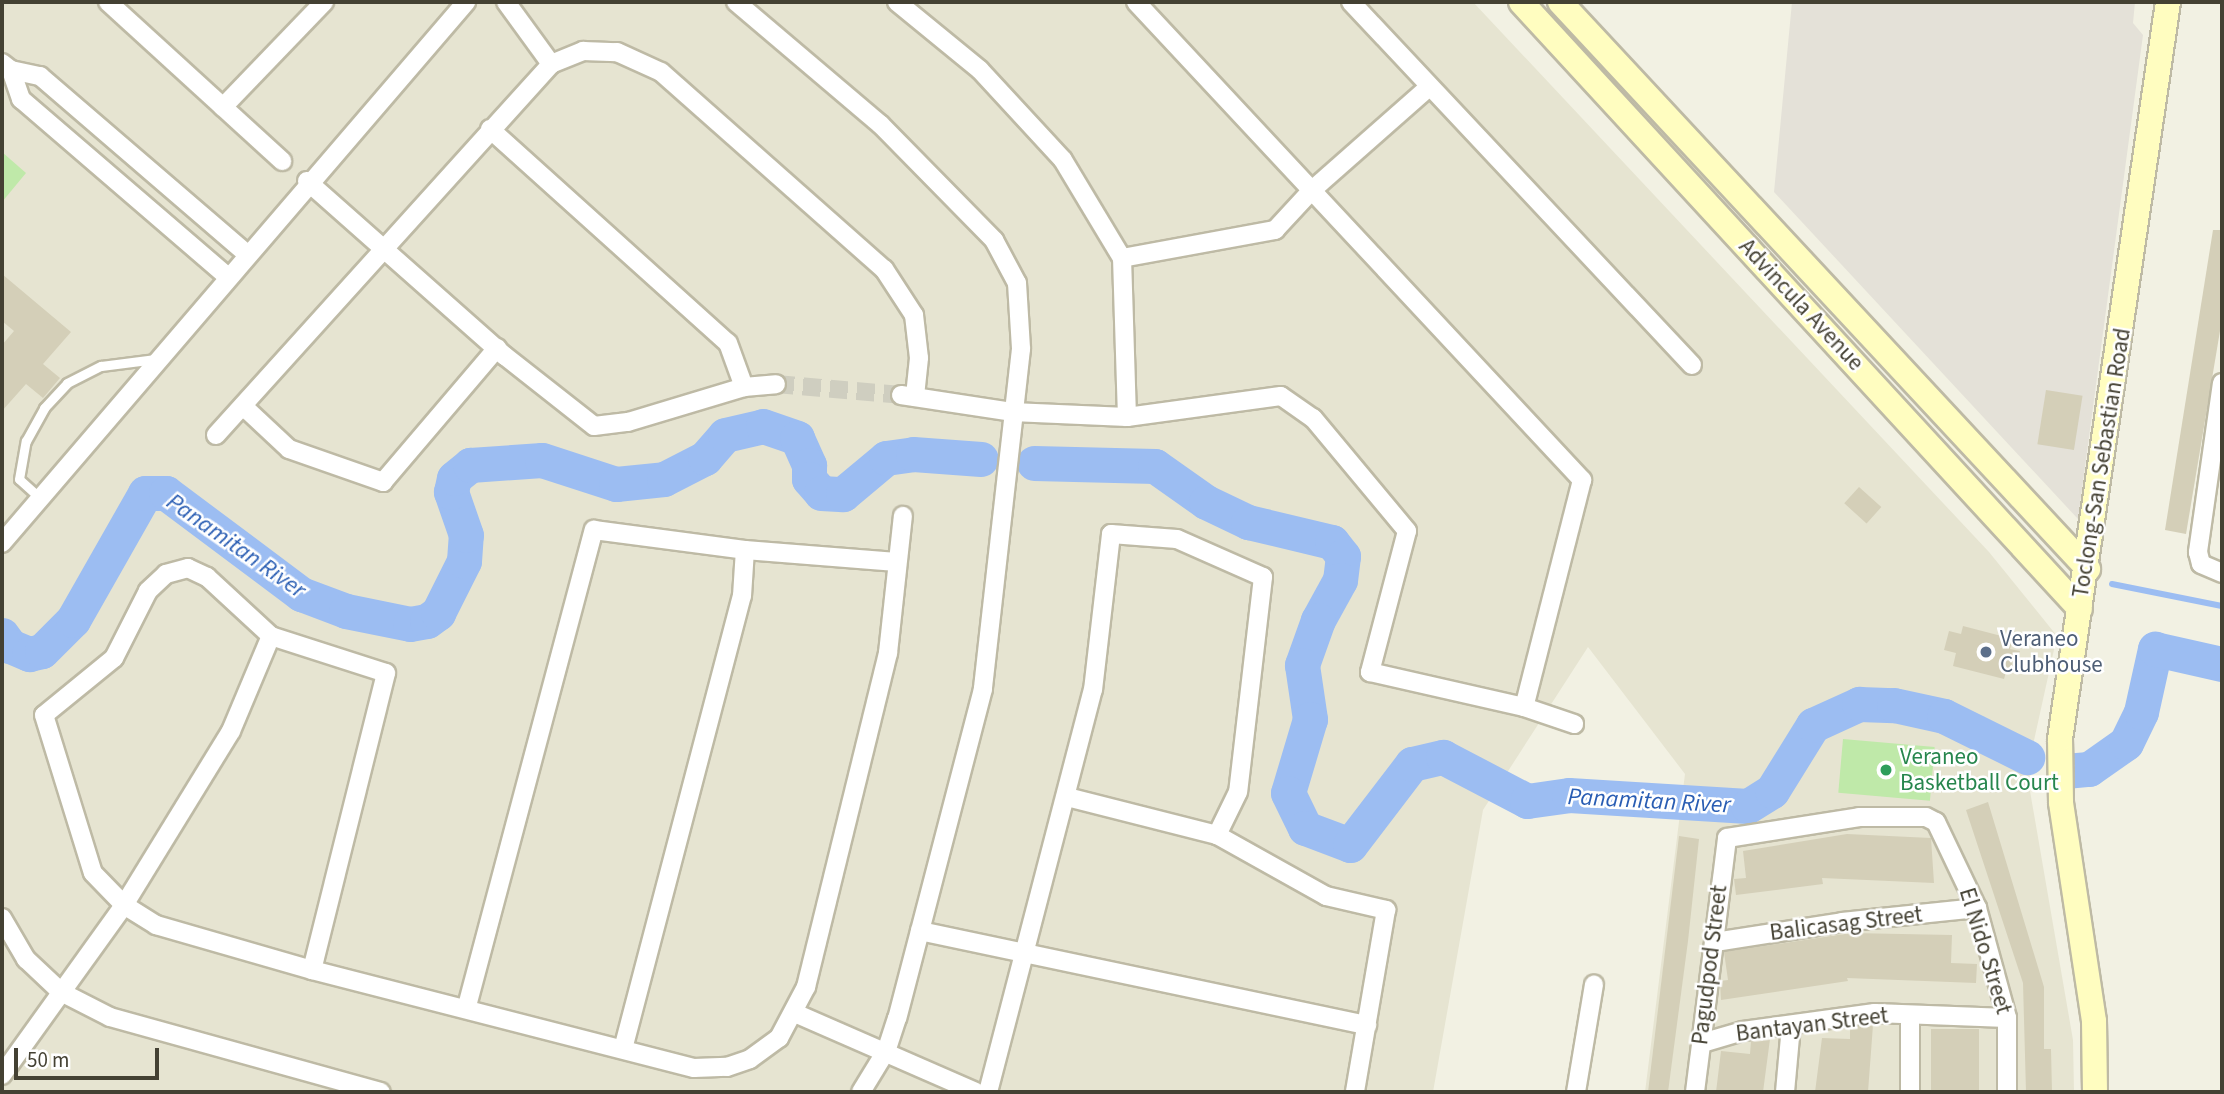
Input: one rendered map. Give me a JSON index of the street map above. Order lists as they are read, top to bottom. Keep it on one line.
{"streets":{"main road":["Advincula Avenue","Toclong-San Sebastian Road"],"street":["Balicasag Street","El Nido Street","Pagudpod Street","Bantayan Street"]},"crossings":[["Advincula Avenue","Toclong-San Sebastian Road"],["Balicasag Street","El Nido Street"],["Balicasag Street","Pagudpod Street"],["El Nido Street","Pagudpod Street"],["El Nido Street","Bantayan Street"],["Pagudpod Street","Bantayan Street"]],"water":["Panamitan River"],"places":["Veraneo Clubhouse","Veraneo Basketball Court"],"scale_bar":"50 m"}
